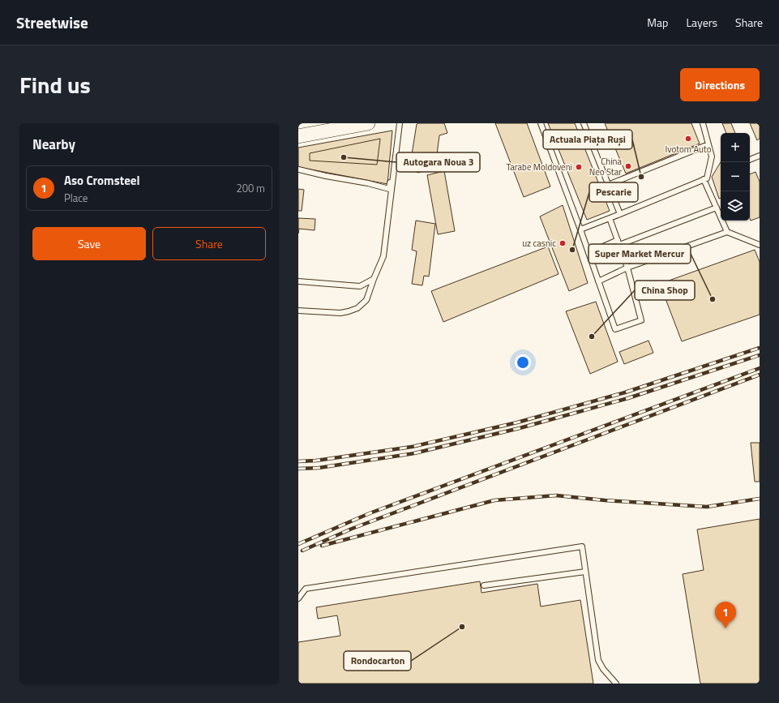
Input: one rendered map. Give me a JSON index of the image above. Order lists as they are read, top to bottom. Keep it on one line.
{"places":["Ivotom Auto","Autogara Noua 3","China Neo Star","Tarabe Moldoveni","Actuala Piața Ruși","uz casnic","Pescarie","Super Market Mercur","China Shop","Rondocarton"],"page":{"header":"Streetwise","nav":["Map","Layers","Share"],"title":"Find us","buttons":["Directions",["Save","Share"]],"heading":"Nearby","map_buttons":["+","−"],"list":[{"mark":"1","name":"Aso Cromsteel","note":"Place","value":"200 m"}],"pins":"1"}}
